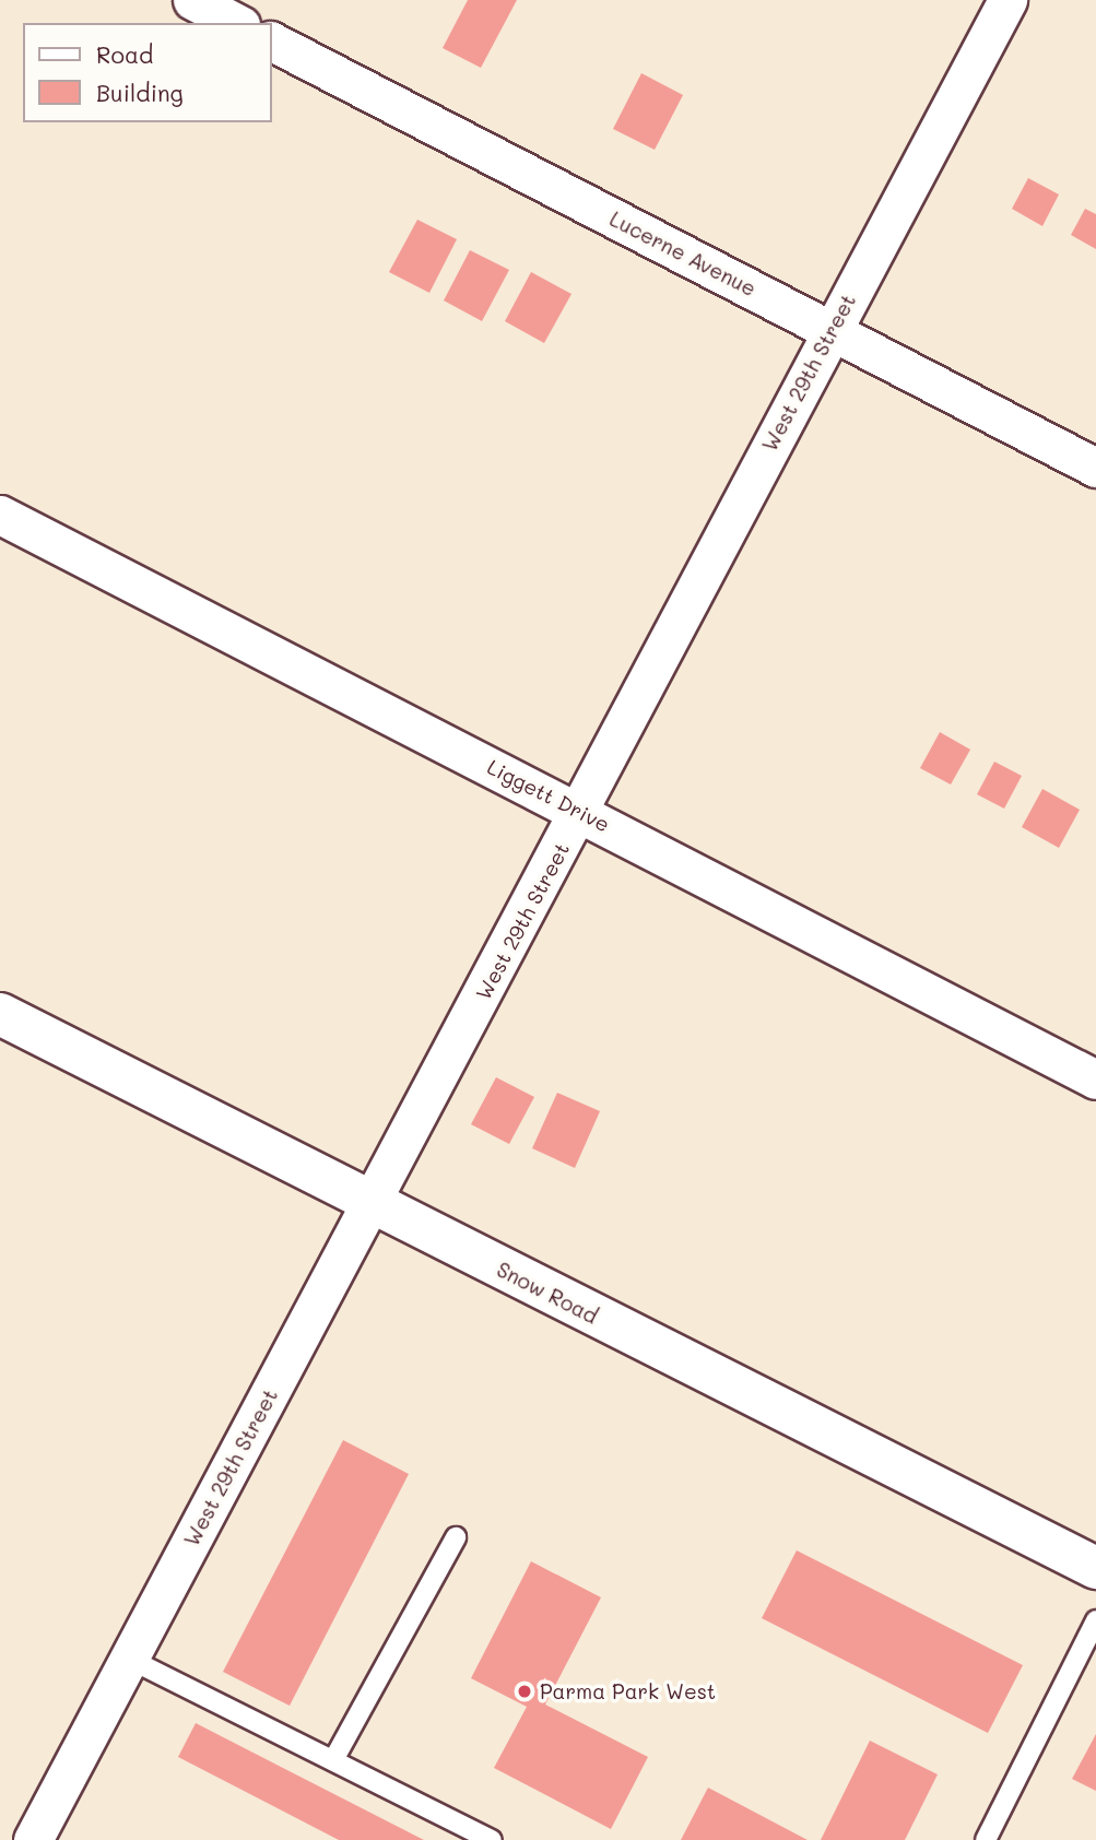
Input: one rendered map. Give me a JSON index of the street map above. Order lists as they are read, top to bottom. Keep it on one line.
{"streets":{"main road":["Snow Road"],"street":["Lucerne Avenue","West 29th Street","Liggett Drive"]},"crossings":[["Lucerne Avenue","West 29th Street"],["West 29th Street","Liggett Drive"],["West 29th Street","Snow Road"]],"places":["Parma Park West"],"legend":["Road","Building"]}
